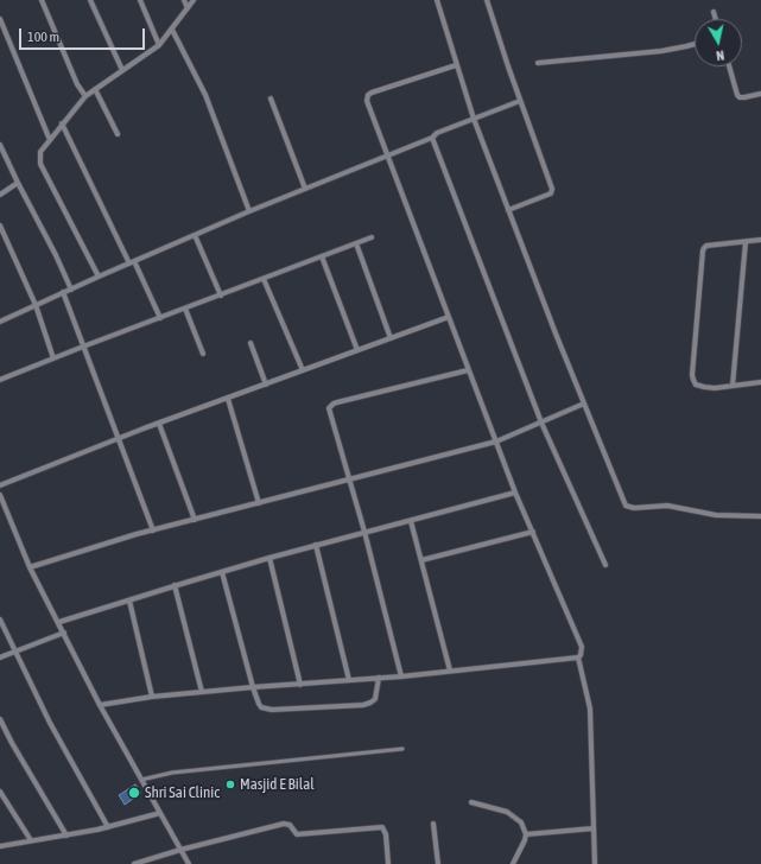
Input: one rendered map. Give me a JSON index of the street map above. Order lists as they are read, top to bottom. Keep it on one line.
{"places":["Masjid E Bilal","Shri Sai Clinic"],"scale_bar":"100 m","north":"bottom"}
